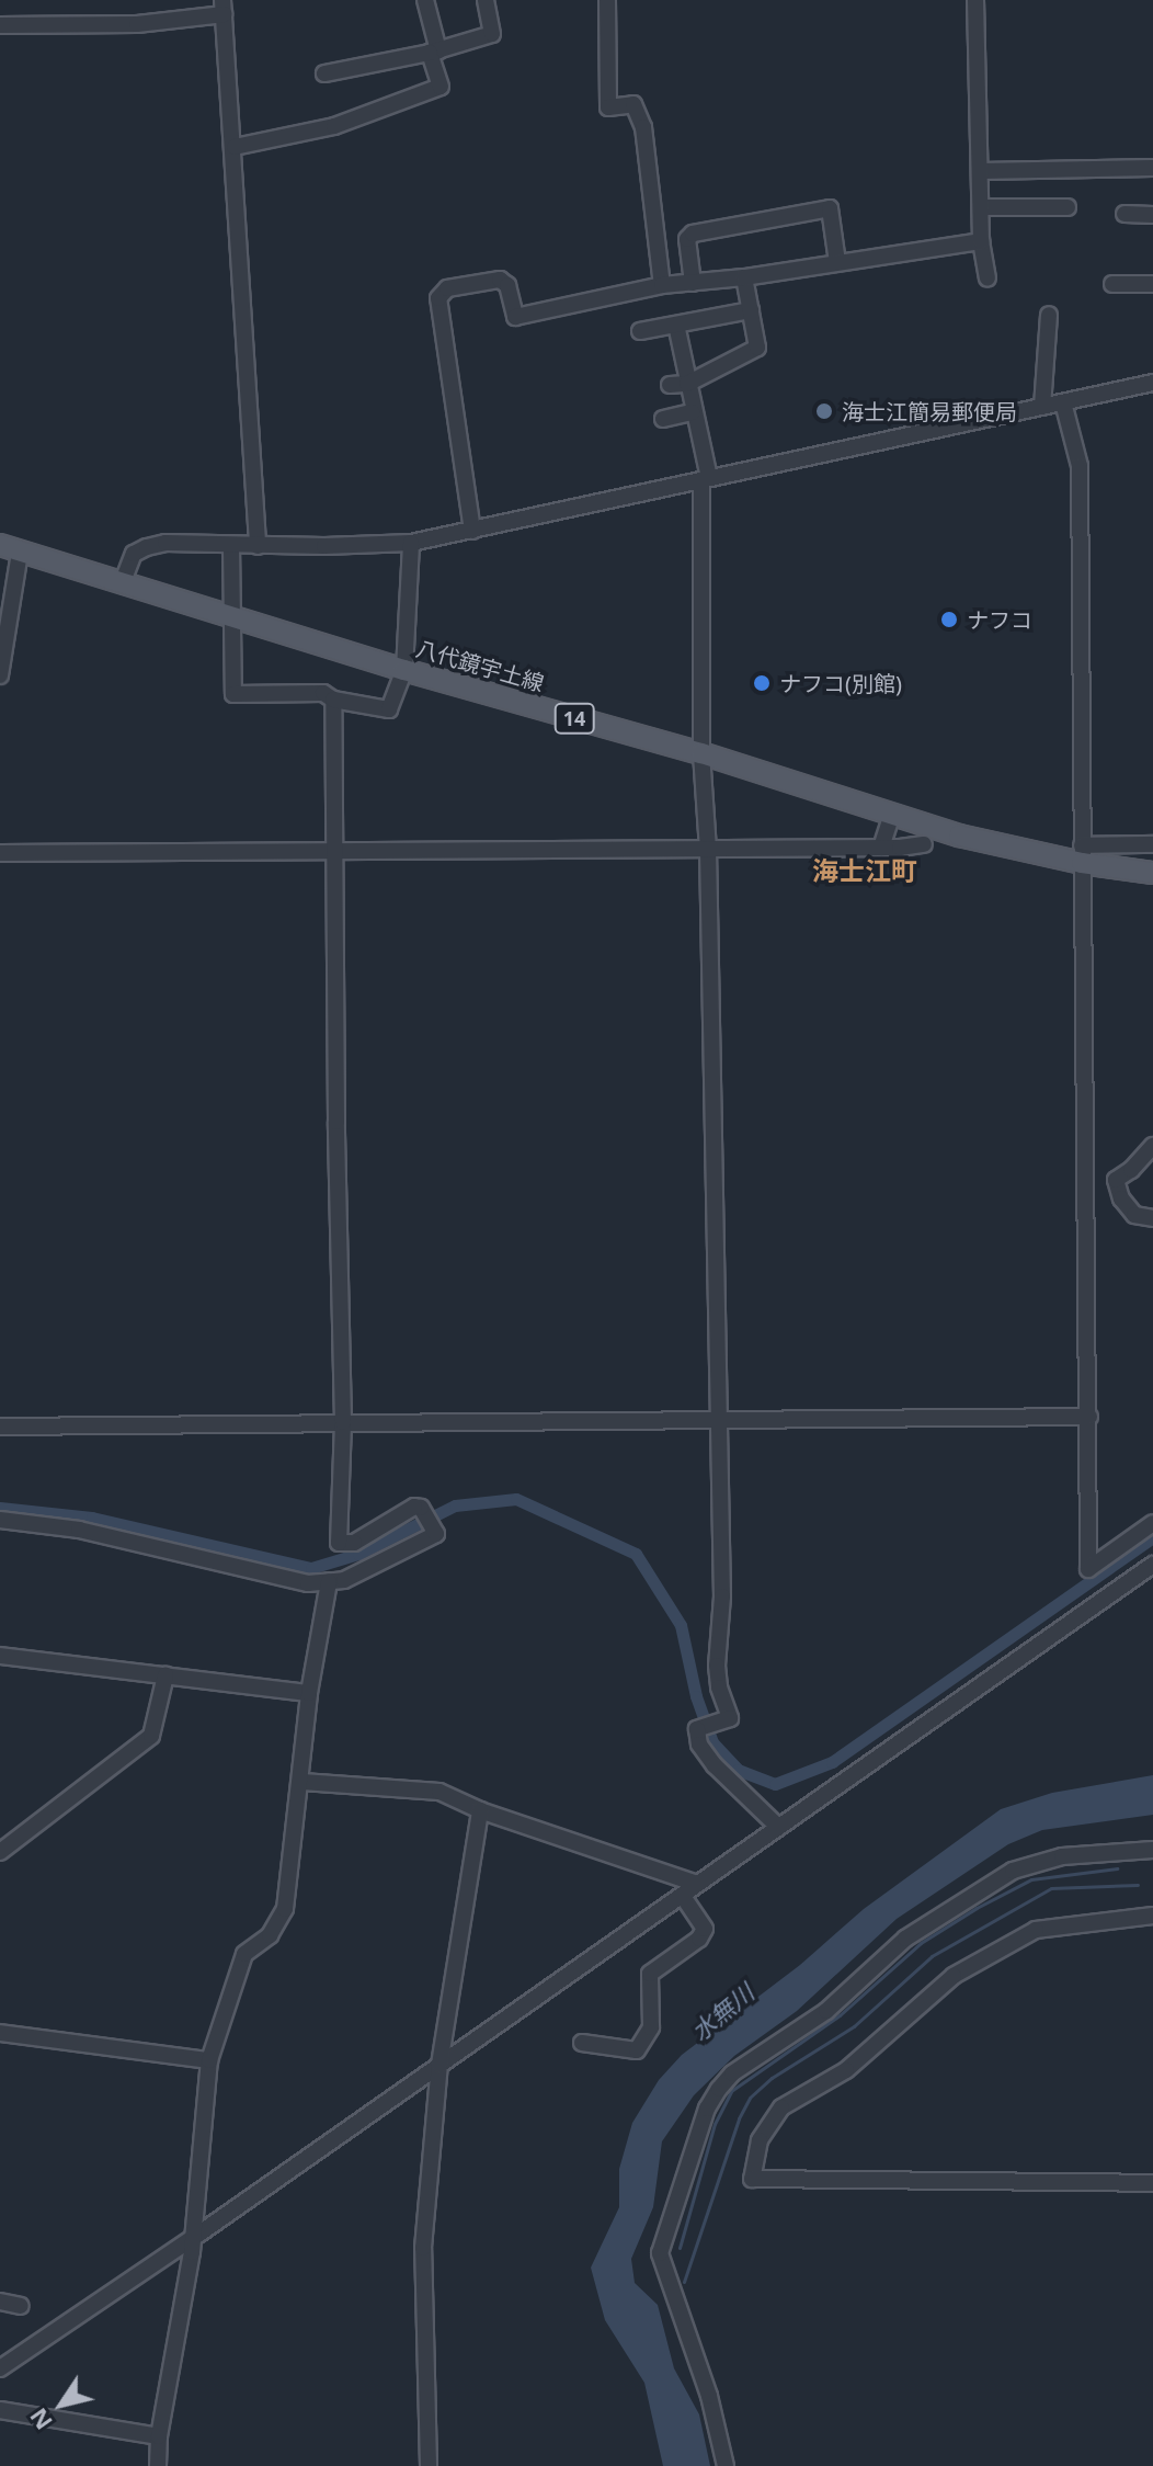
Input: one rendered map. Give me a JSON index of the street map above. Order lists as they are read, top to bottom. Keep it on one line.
{"streets":{"main road":["八代鏡宇土線","14"]},"districts":["海士江町"],"water":["水無川"],"places":["海士江簡易郵便局","ナフコ","ナフコ(別館)"],"north":"bottom left"}
